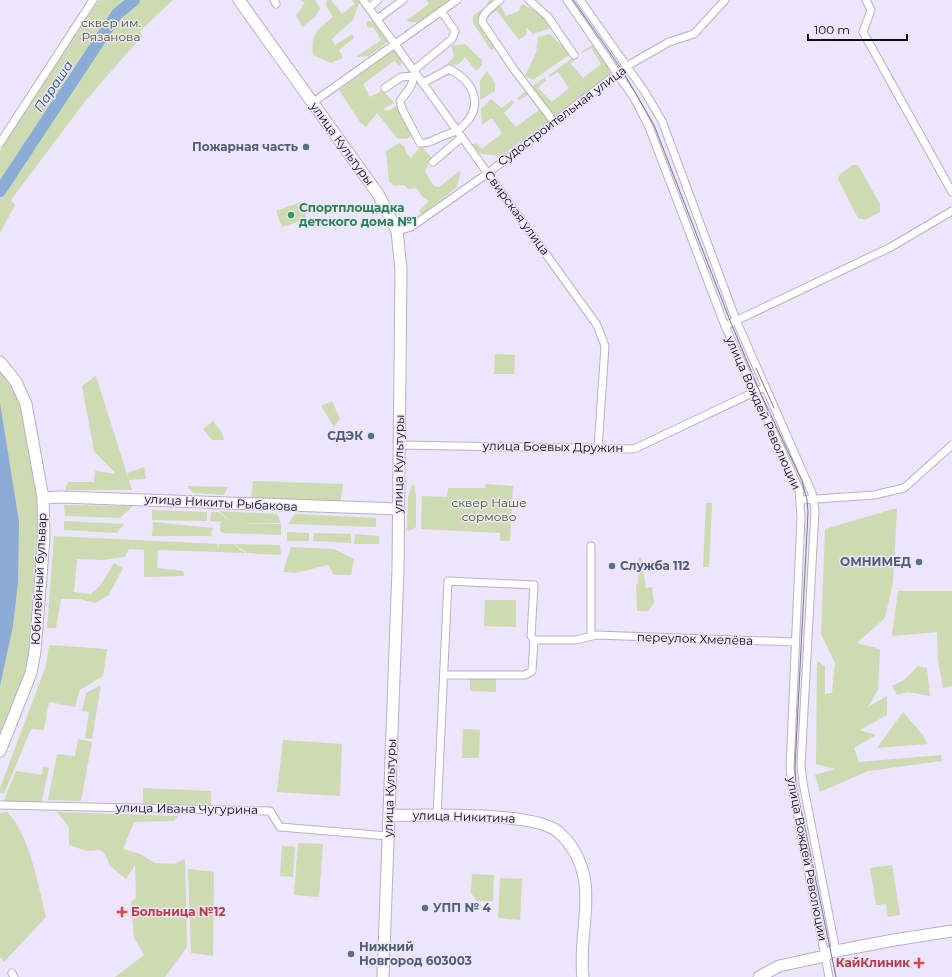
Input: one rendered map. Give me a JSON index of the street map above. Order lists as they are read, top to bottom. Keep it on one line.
{"streets":{"street":["Судостроительная улица","улица Культуры","Свирская улица","улица Вождей Революции","улица Боевых Дружин","улица Никиты Рыбакова","Юбилейный бульвар","переулок Хмелёва","улица Ивана Чугурина","улица Никитина"]},"crossings":[["Судостроительная улица","улица Культуры"],["Судостроительная улица","Свирская улица"],["Судостроительная улица","улица Вождей Революции"],["улица Культуры","улица Боевых Дружин"],["улица Культуры","улица Никиты Рыбакова"],["улица Культуры","улица Ивана Чугурина"],["улица Культуры","улица Никитина"],["Свирская улица","улица Боевых Дружин"],["улица Вождей Революции","улица Боевых Дружин"],["улица Вождей Революции","переулок Хмелёва"],["улица Никиты Рыбакова","Юбилейный бульвар"]],"water":["Параша"],"parks":["сквер им. Рязанова","сквер Наше сормово"],"places":{"other":["Пожарная часть","Спортплощадка детского дома №1","СДЭК","ОМНИМЕД","Служба 112","УПП № 4","Нижний Новгород 603003"],"health":["Больница №12","КайКлиник"]},"scale_bar":"100 m"}
